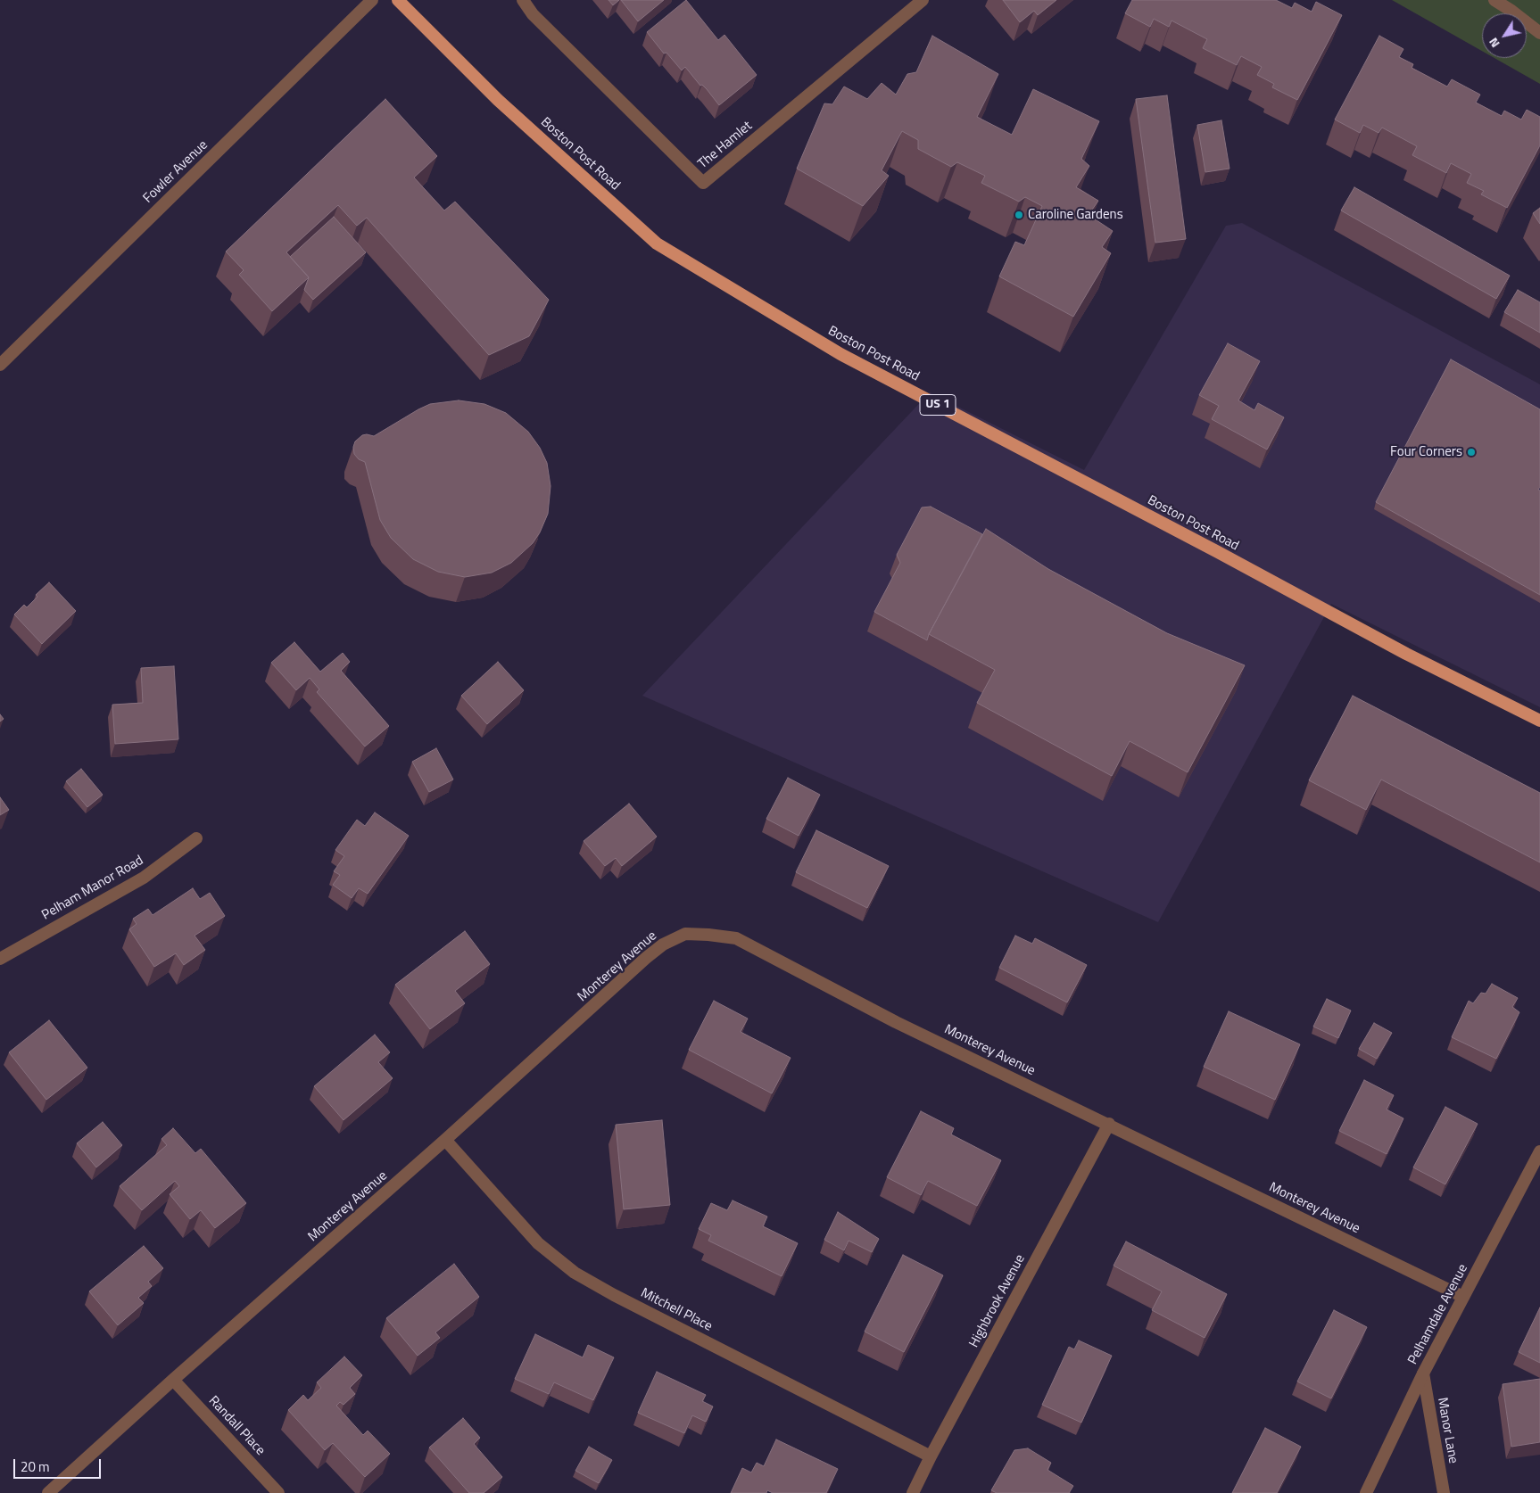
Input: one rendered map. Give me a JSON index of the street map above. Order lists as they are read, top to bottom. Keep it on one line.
{"streets":{"main road":["Boston Post Road","US 1"],"street":["The Hamlet","Fowler Avenue","Pelham Manor Road","Monterey Avenue","Highbrook Avenue","Mitchell Place","Pelhamdale Avenue","Randall Place","Manor Lane"]},"crossings":[["Monterey Avenue","Highbrook Avenue"],["Monterey Avenue","Mitchell Place"],["Monterey Avenue","Pelhamdale Avenue"],["Monterey Avenue","Randall Place"],["Highbrook Avenue","Mitchell Place"],["Pelhamdale Avenue","Manor Lane"]],"places":["Caroline Gardens","Four Corners"],"scale_bar":"20 m","north":"bottom left"}
